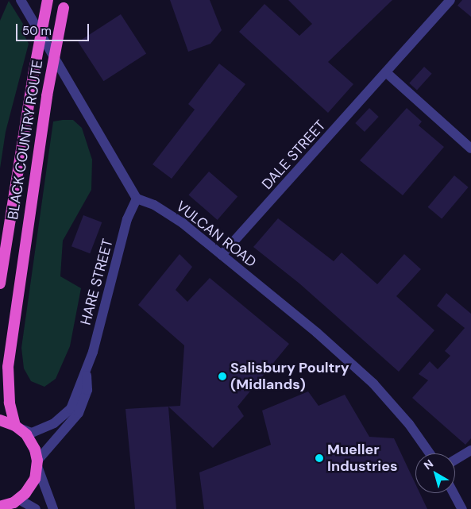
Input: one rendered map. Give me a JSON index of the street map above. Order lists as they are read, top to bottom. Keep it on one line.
{"streets":{"highway":["BLACK COUNTRY ROUTE"],"street":["DALE STREET","VULCAN ROAD","HARE STREET"]},"crossings":[["BLACK COUNTRY ROUTE","HARE STREET"],["DALE STREET","VULCAN ROAD"],["VULCAN ROAD","HARE STREET"]],"places":["Salisbury Poultry (Midlands)","Mueller Industries"],"scale_bar":"50 m","north":"top left"}
